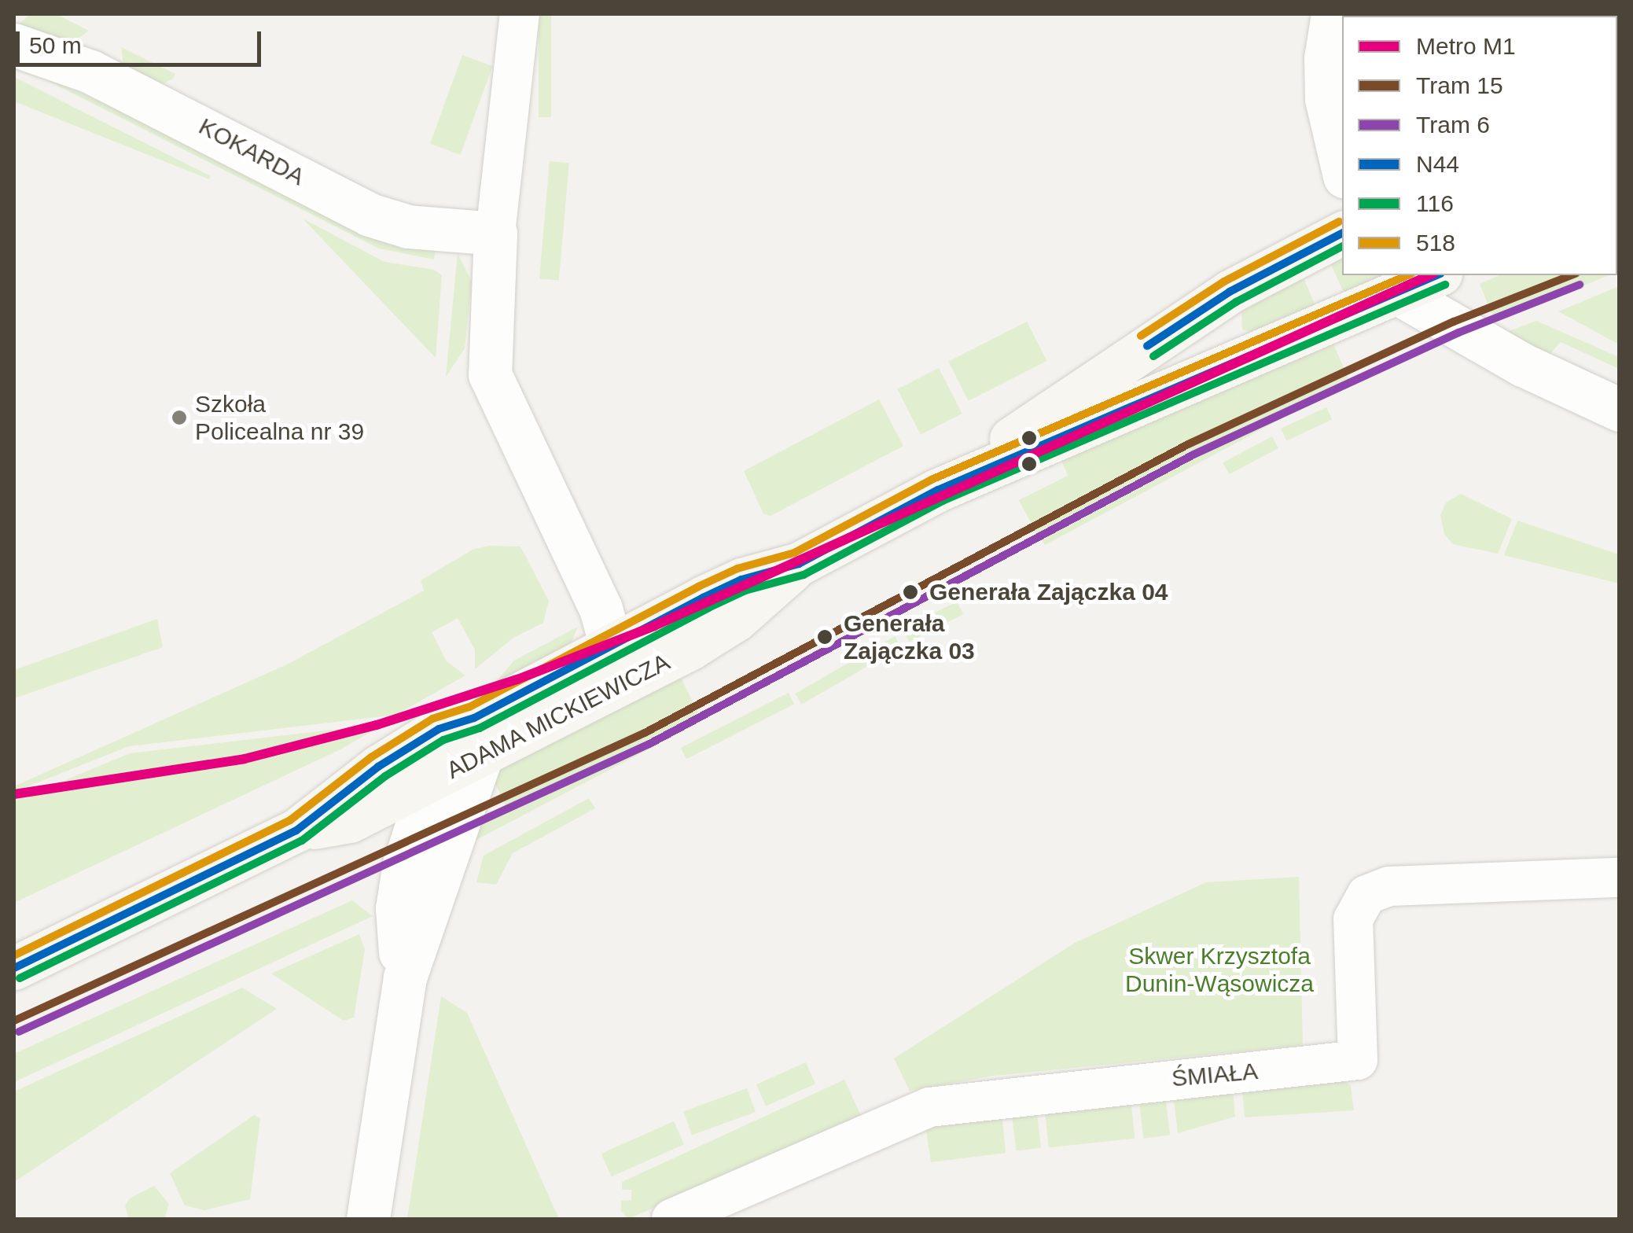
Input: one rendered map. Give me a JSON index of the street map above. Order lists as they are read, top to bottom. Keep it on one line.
{"streets":{"main road":["ADAMA MICKIEWICZA"],"street":["KOKARDA","ŚMIAŁA"]},"parks":["Skwer Krzysztofa Dunin-Wąsowicza"],"places":["Szkoła Policealna nr 39","Generała Zajączka 04","Generała Zajączka 03"],"lines":["transit line 518","transit line N44","transit line 116","metro line M1","tram line 15","tram line 6"],"legend":["Metro M1","Tram 15","Tram 6","N44","116","518"],"scale_bar":"50 m"}
